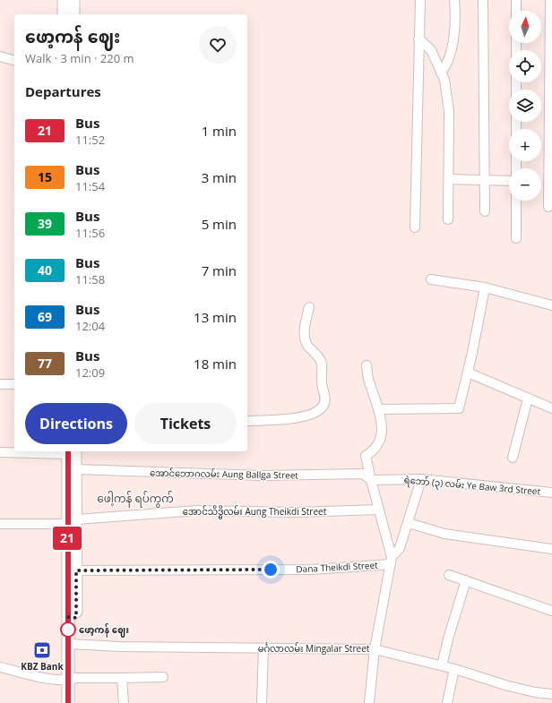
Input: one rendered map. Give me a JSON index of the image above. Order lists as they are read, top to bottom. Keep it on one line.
{"streets":{"street":["အောင်ဘောဂလမ်း Aung Ballga Street","ရဲဘော် (၃) လမ်း Ye Baw 3rd Street","အောင်သိဒ္ဓိလမ်း Aung Theikdi Street","Dana Theikdi Street","မင်္ဂလာလမ်း Mingalar Street"]},"crossings":[["အောင်ဘောဂလမ်း Aung Ballga Street","ရဲဘော် (၃) လမ်း Ye Baw 3rd Street"]],"districts":["ဖေါ့ကန် ရပ်ကွက်"],"places":{"other":["ဖော့ကန် ဈေး"],"bank":["KBZ Bank"]},"lines":["bus line 21"],"north":"top","page":{"on_map":"21","map_buttons":["+","−"],"heading":[["ဖော့ကန် ဈေး","Walk · 3 min · 220 m"],"Departures"],"list":[{"mark":"21","name":"Bus","note":"11:52","value":"1 min"},{"mark":"15","name":"Bus","note":"11:54","value":"3 min"},{"mark":"39","name":"Bus","note":"11:56","value":"5 min"},{"mark":"40","name":"Bus","note":"11:58","value":"7 min"},{"mark":"69","name":"Bus","note":"12:04","value":"13 min"},{"mark":"77","name":"Bus","note":"12:09","value":"18 min"}],"buttons":["Directions","Tickets"]}}
